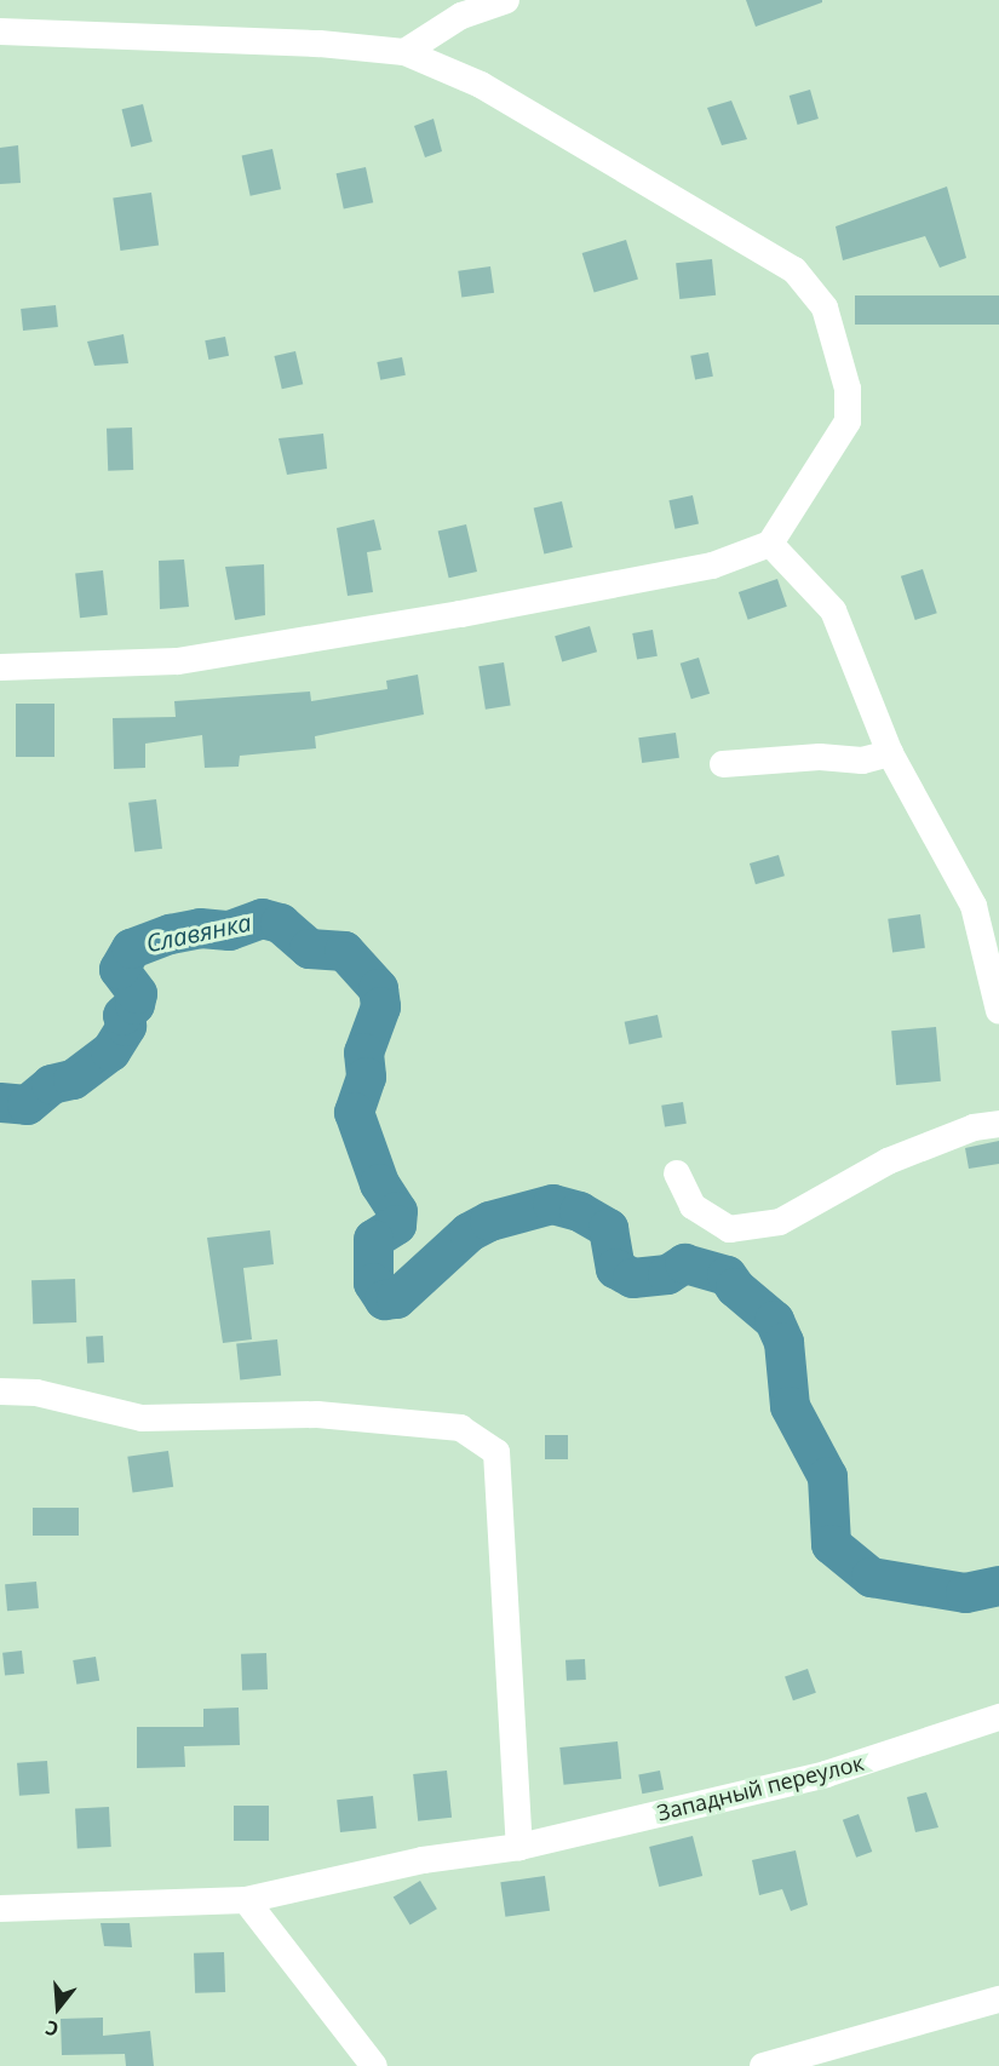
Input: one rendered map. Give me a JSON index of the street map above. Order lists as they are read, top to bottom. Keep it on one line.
{"streets":{"street":["Западный переулок"]},"water":["Славянка"],"north":"bottom"}
